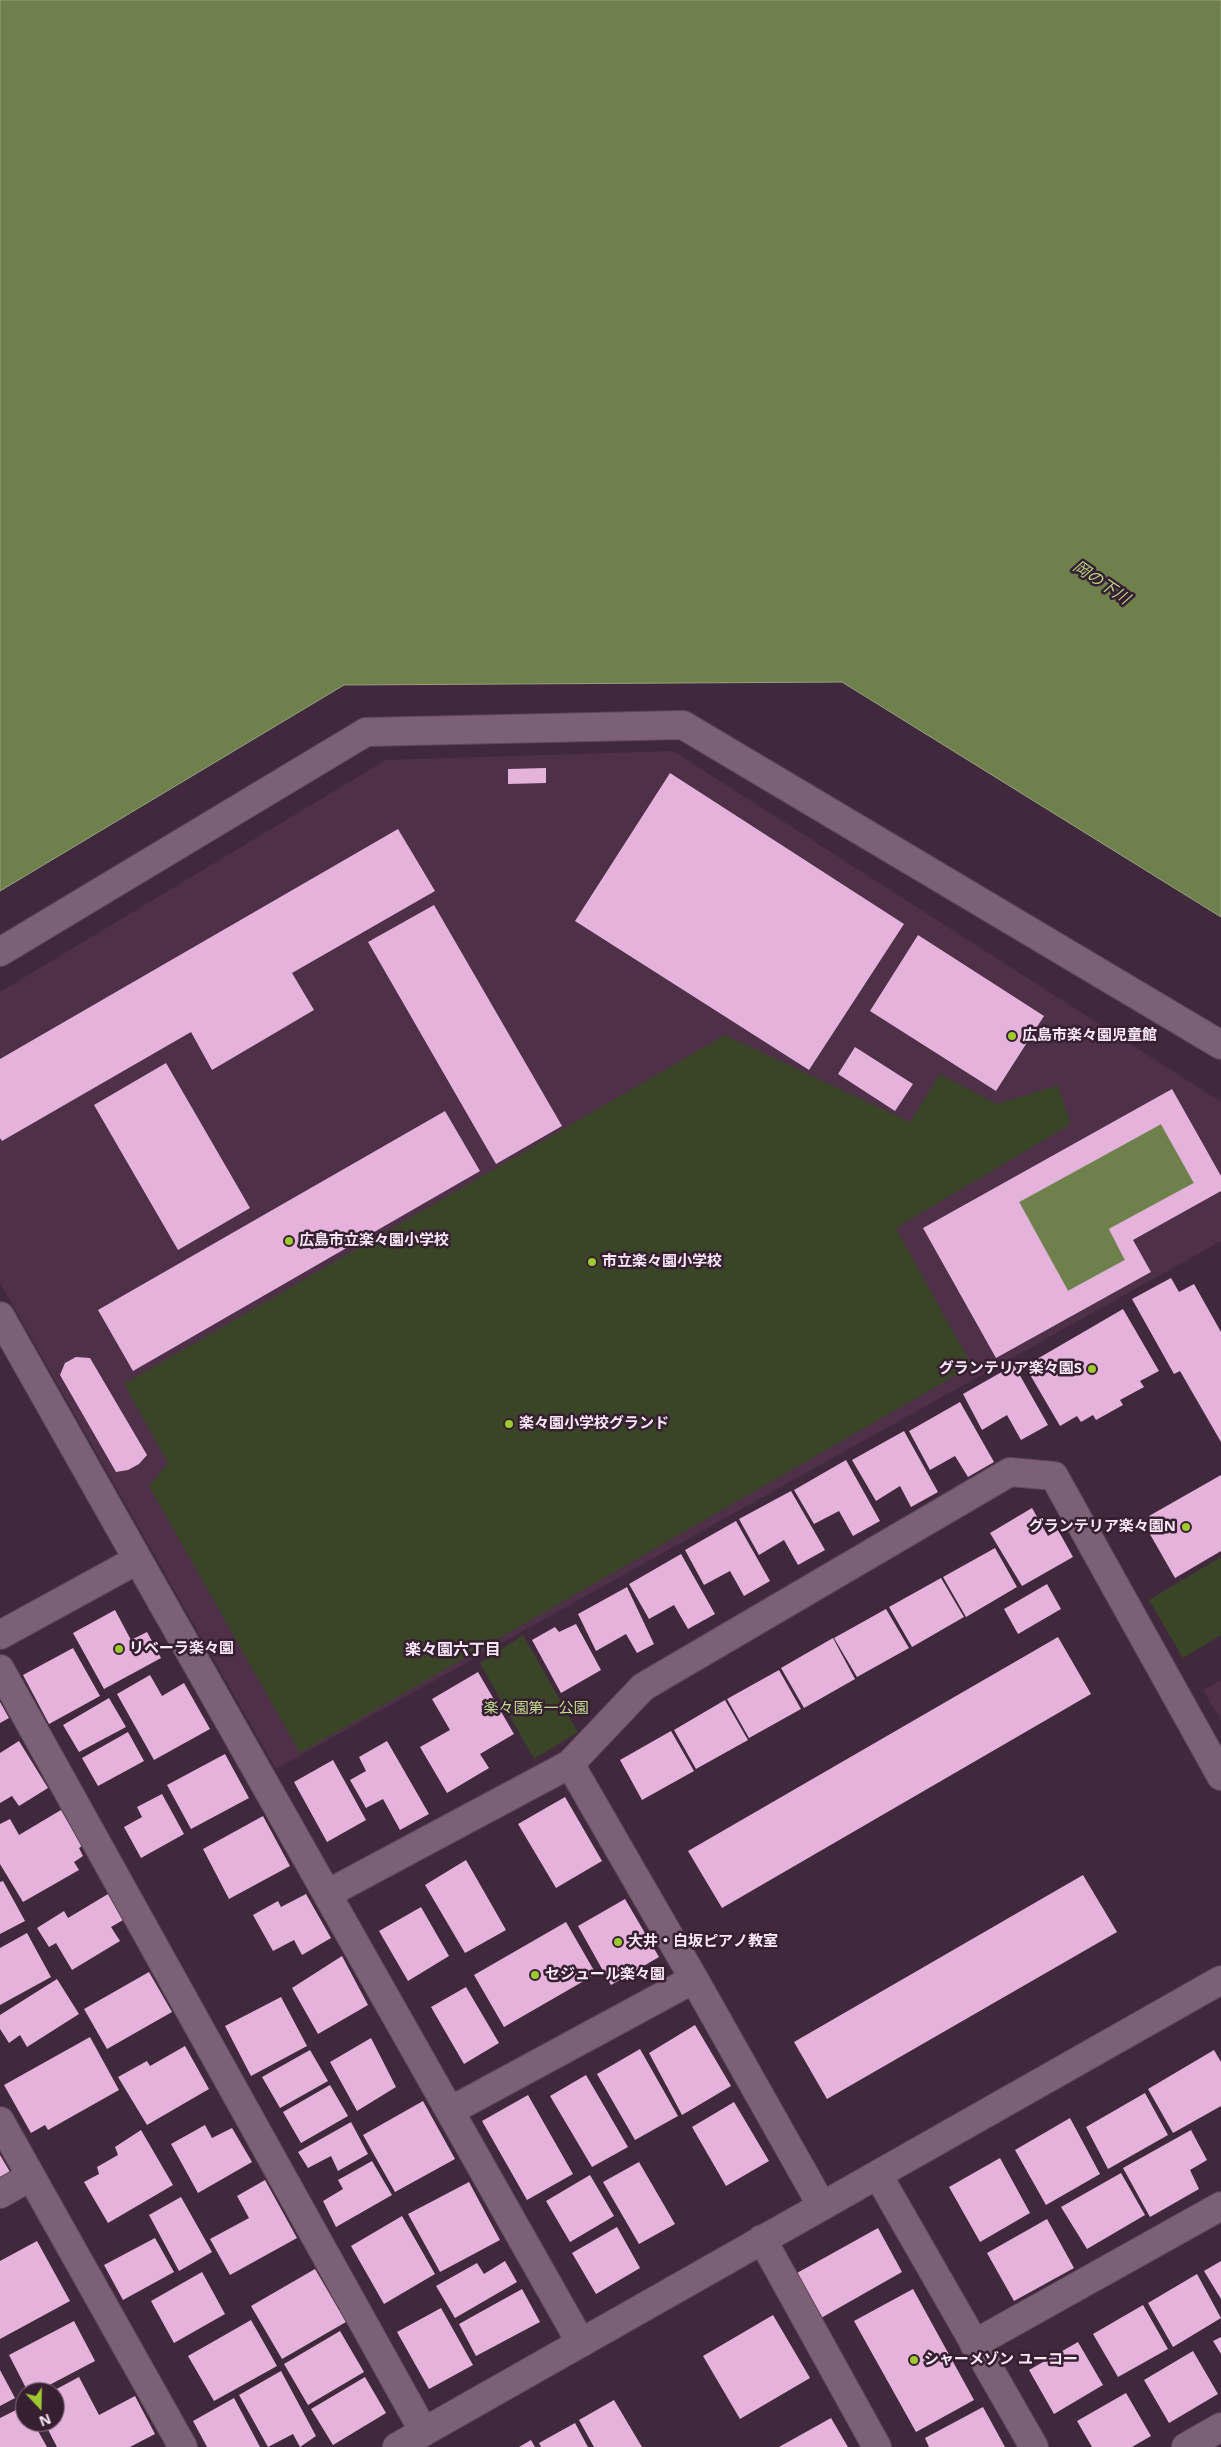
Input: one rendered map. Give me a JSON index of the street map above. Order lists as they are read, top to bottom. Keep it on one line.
{"districts":["楽々園六丁目"],"water":["岡の下川"],"parks":["楽々園第一公園"],"places":["広島市楽々園児童館","広島市立楽々園小学校","市立楽々園小学校","グランテリア楽々園S","楽々園小学校グランド","グランテリア楽々園N","リベーラ楽々園","大井・白坂ピアノ教室","セジュール楽々園","シャーメゾン ユーコー"],"north":"bottom"}
